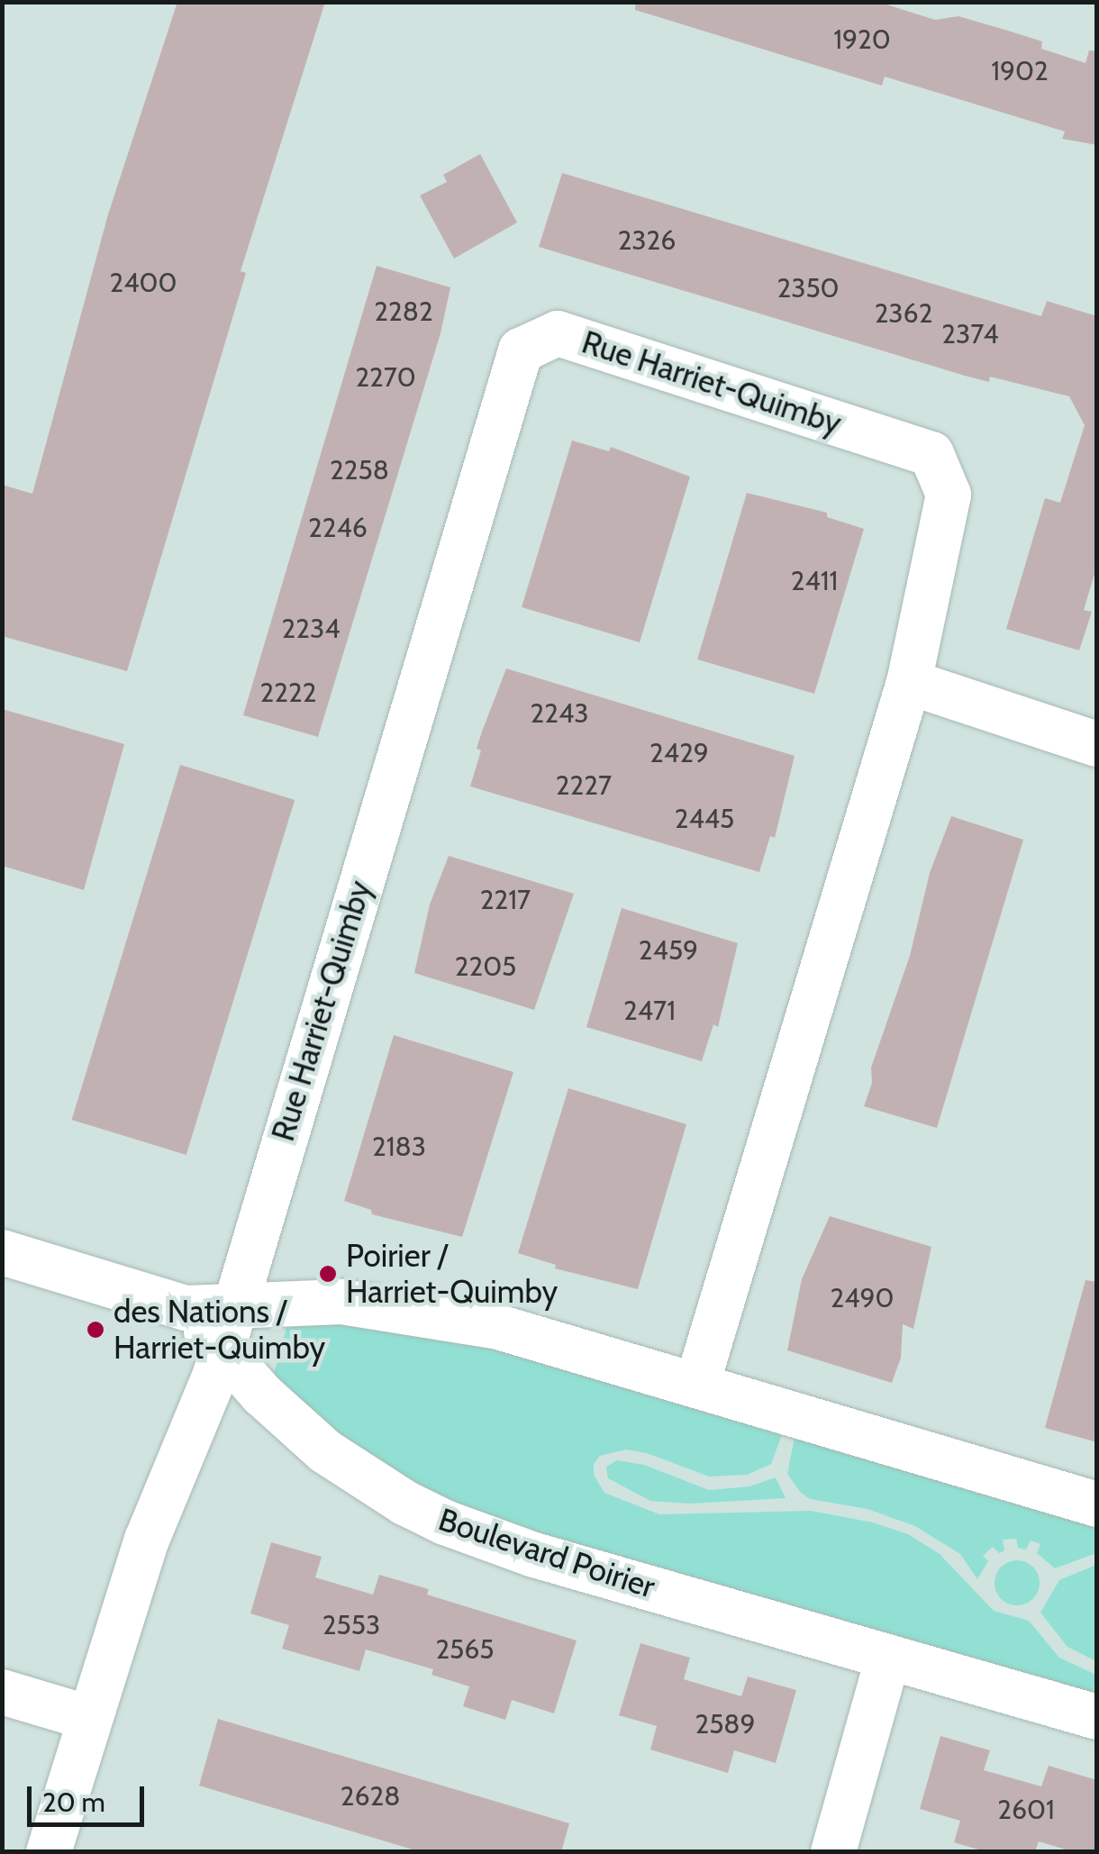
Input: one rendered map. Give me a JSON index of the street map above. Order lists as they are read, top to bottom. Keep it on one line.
{"streets":{"street":["Rue Harriet-Quimby","Boulevard Poirier"]},"crossings":[["Rue Harriet-Quimby","Boulevard Poirier"]],"places":["Poirier / Harriet-Quimby","des Nations / Harriet-Quimby"],"house_numbers":["1920","1902","2326","2400","2350","2282","2362","2374","2270","2258","2246","2411","2234","2222","2243","2429","2227","2445","2217","2459","2205","2471","2183","2490","2553","2565","2589","2628","2601"],"scale_bar":"20 m"}
